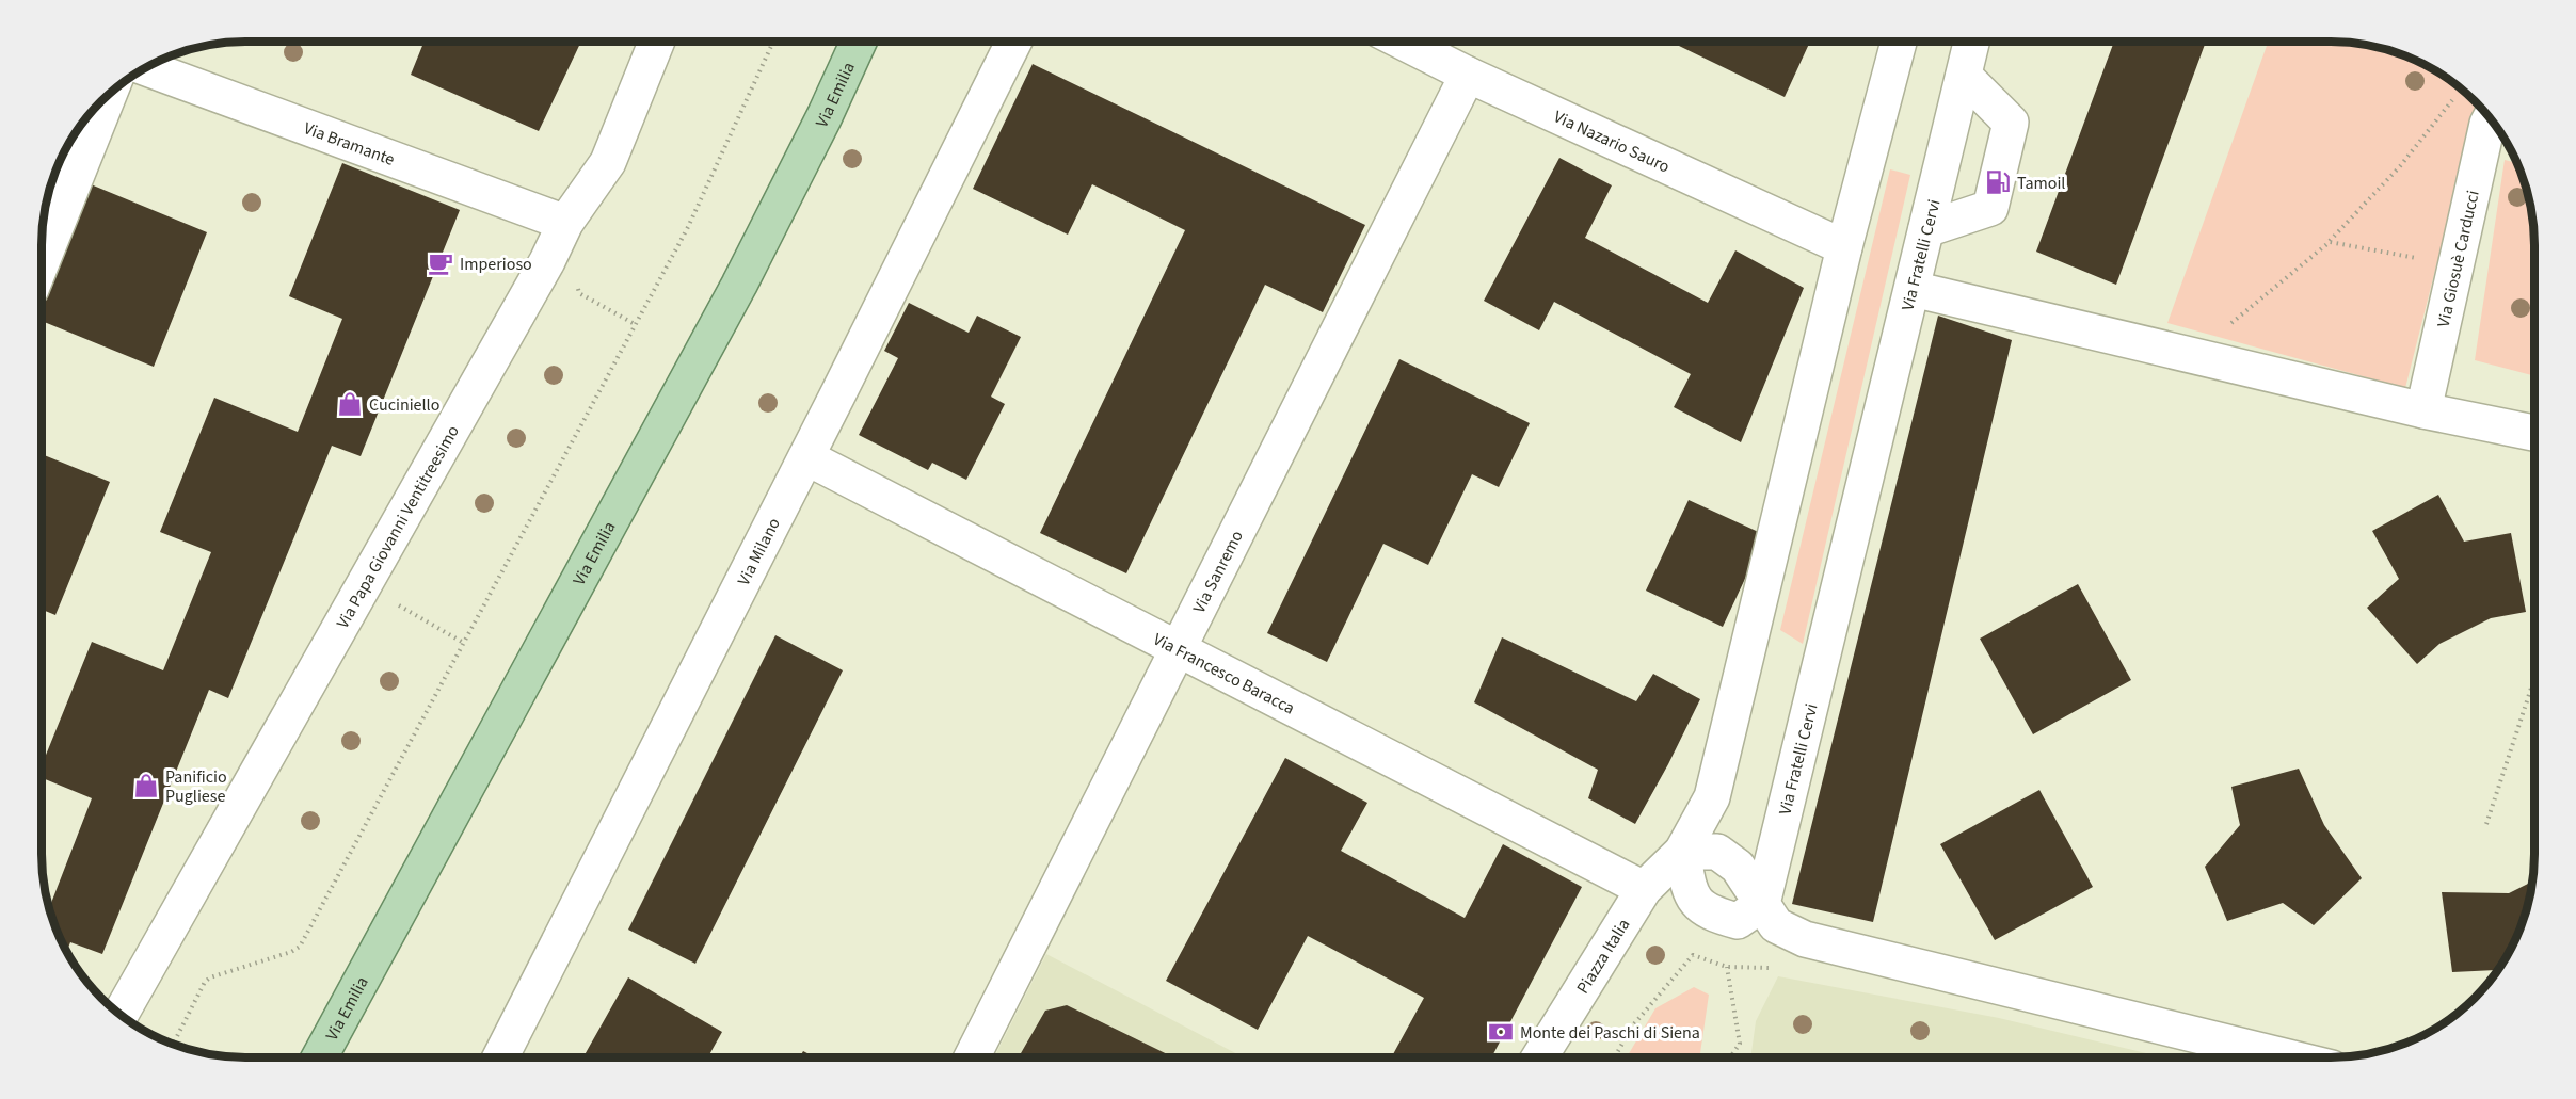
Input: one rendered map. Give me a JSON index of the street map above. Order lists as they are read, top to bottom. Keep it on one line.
{"streets":{"main road":["Via Emilia"],"street":["Via Nazario Sauro","Via Bramante","Via Fratelli Cervi","Via Giosuè Carducci","Via Papa Giovanni Ventitreesimo","Via Milano","Via Sanremo","Via Francesco Baracca","Piazza Italia"]},"crossings":[["Via Nazario Sauro","Via Sanremo"],["Via Bramante","Via Papa Giovanni Ventitreesimo"],["Via Milano","Via Francesco Baracca"],["Via Sanremo","Via Francesco Baracca"],["Via Francesco Baracca","Piazza Italia"]],"places":{"fuel station":["Tamoil"],"cafe":["Imperioso"],"shop":["Cuciniello","Panificio Pugliese"],"bank":["Monte dei Paschi di Siena"]}}
